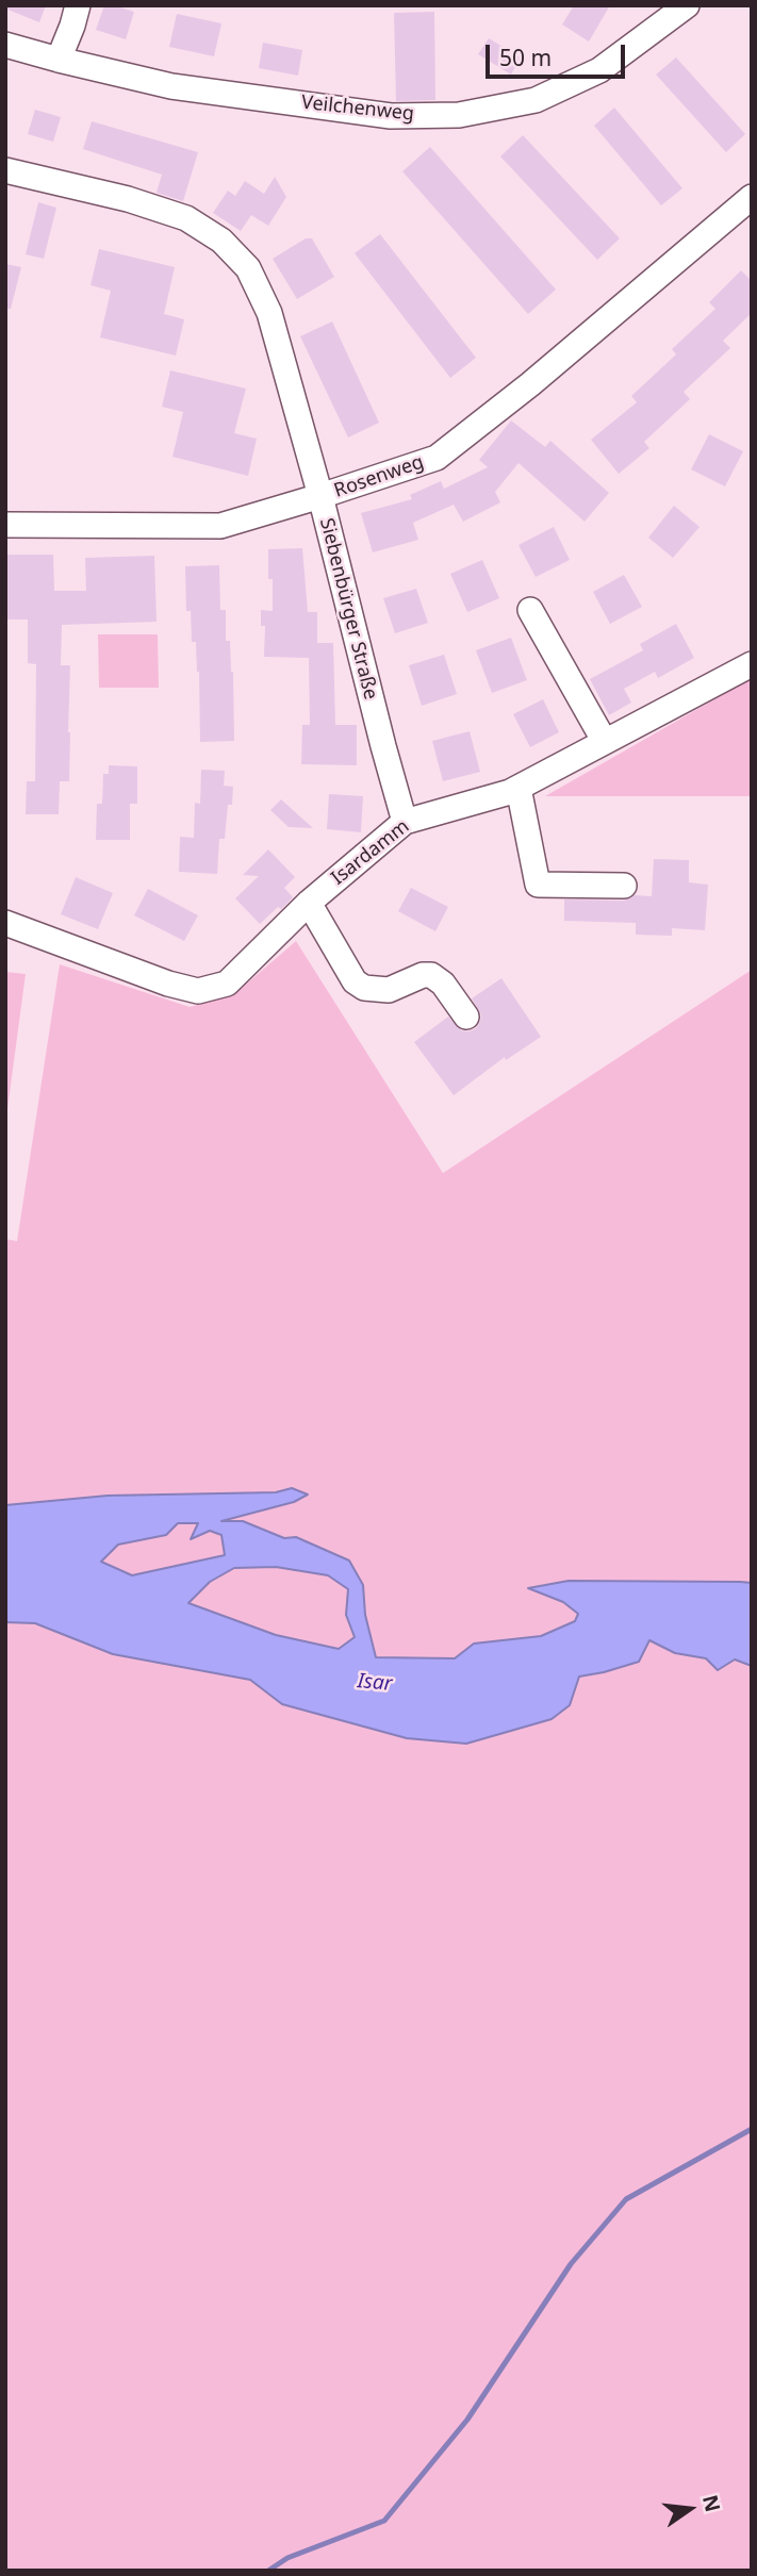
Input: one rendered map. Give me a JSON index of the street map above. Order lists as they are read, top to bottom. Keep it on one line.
{"streets":{"street":["Veilchenweg","Rosenweg","Siebenbürger Straße","Isardamm"]},"crossings":[["Rosenweg","Siebenbürger Straße"],["Siebenbürger Straße","Isardamm"]],"water":["Isar"],"scale_bar":"50 m","north":"right"}
